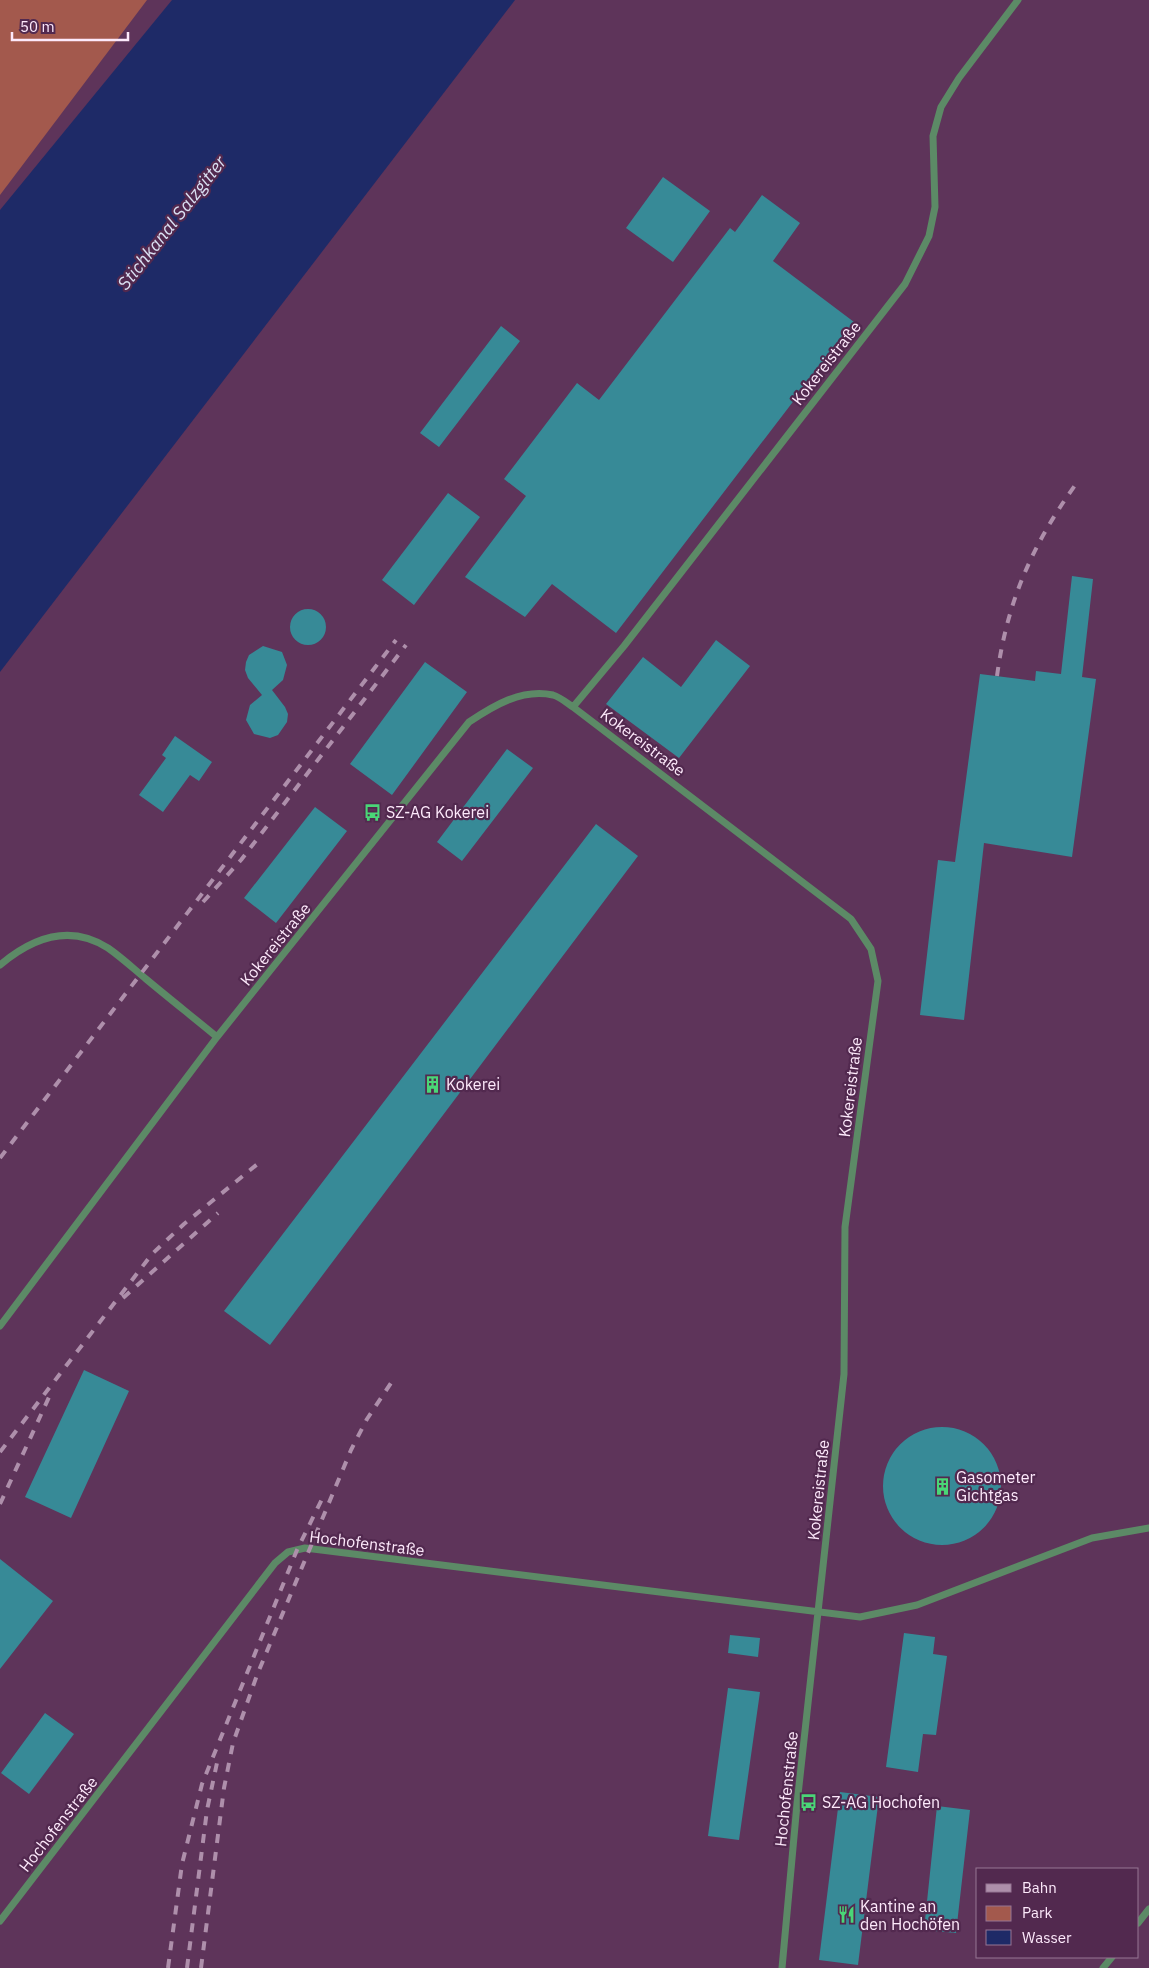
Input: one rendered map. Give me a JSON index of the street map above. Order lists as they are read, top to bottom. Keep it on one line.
{"streets":{"lane":["Kokereistraße","Hochofenstraße"]},"crossings":[["Kokereistraße","Hochofenstraße"]],"water":["Stichkanal Salzgitter"],"places":{"bus stop":["SZ-AG Kokerei","SZ-AG Hochofen"],"building":["Kokerei","Gasometer Gichtgas"],"restaurant":["Kantine an den Hochöfen"]},"legend":["Bahn","Park","Wasser"],"scale_bar":"50 m"}
